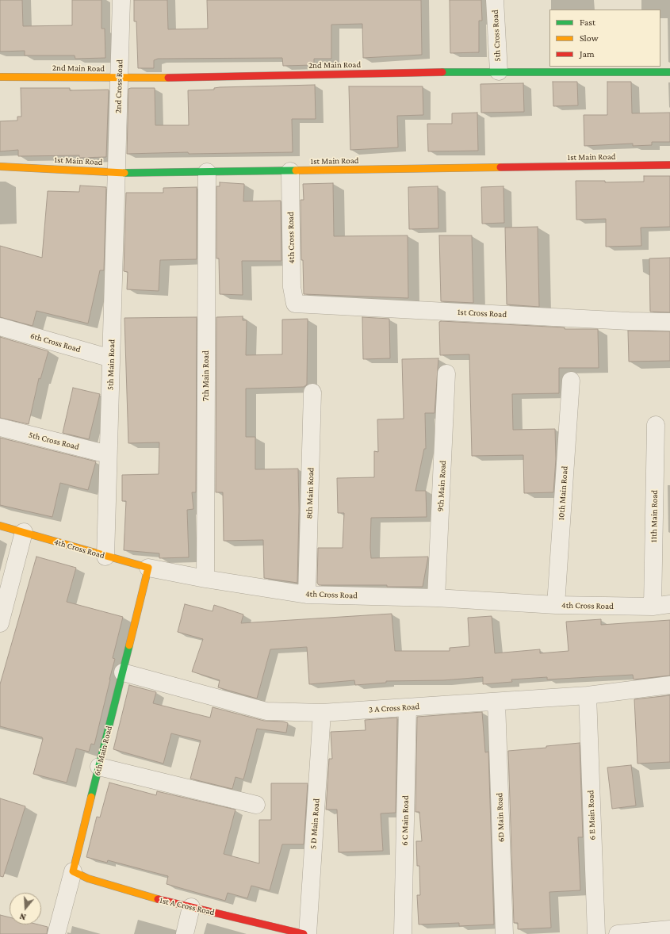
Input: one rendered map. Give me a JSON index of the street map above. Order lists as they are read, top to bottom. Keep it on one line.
{"streets":{"street":["5th Cross Road","2nd Main Road","2nd Cross Road","1st Main Road","4th Cross Road","1st Cross Road","6th Cross Road","5th Main Road","7th Main Road","9th Main Road","8th Main Road","10th Main Road","11th Main Road","3 A Cross Road","6th Main Road","6 E Main Road","6D Main Road","6 C Main Road","5 D Main Road","1st A Cross Road"]},"crossings":[["5th Cross Road","2nd Main Road"],["5th Cross Road","5th Main Road"],["2nd Main Road","2nd Cross Road"],["2nd Cross Road","1st Main Road"],["2nd Cross Road","5th Main Road"],["1st Main Road","4th Cross Road"],["1st Main Road","5th Main Road"],["1st Main Road","7th Main Road"],["4th Cross Road","1st Cross Road"],["4th Cross Road","5th Main Road"],["4th Cross Road","7th Main Road"],["4th Cross Road","9th Main Road"],["4th Cross Road","8th Main Road"],["4th Cross Road","10th Main Road"],["4th Cross Road","11th Main Road"],["4th Cross Road","6th Main Road"],["6th Cross Road","5th Main Road"],["3 A Cross Road","6th Main Road"],["3 A Cross Road","6 E Main Road"],["3 A Cross Road","6D Main Road"],["3 A Cross Road","6 C Main Road"],["3 A Cross Road","5 D Main Road"],["6th Main Road","1st A Cross Road"]],"legend":["Fast","Slow","Jam"],"north":"bottom"}
